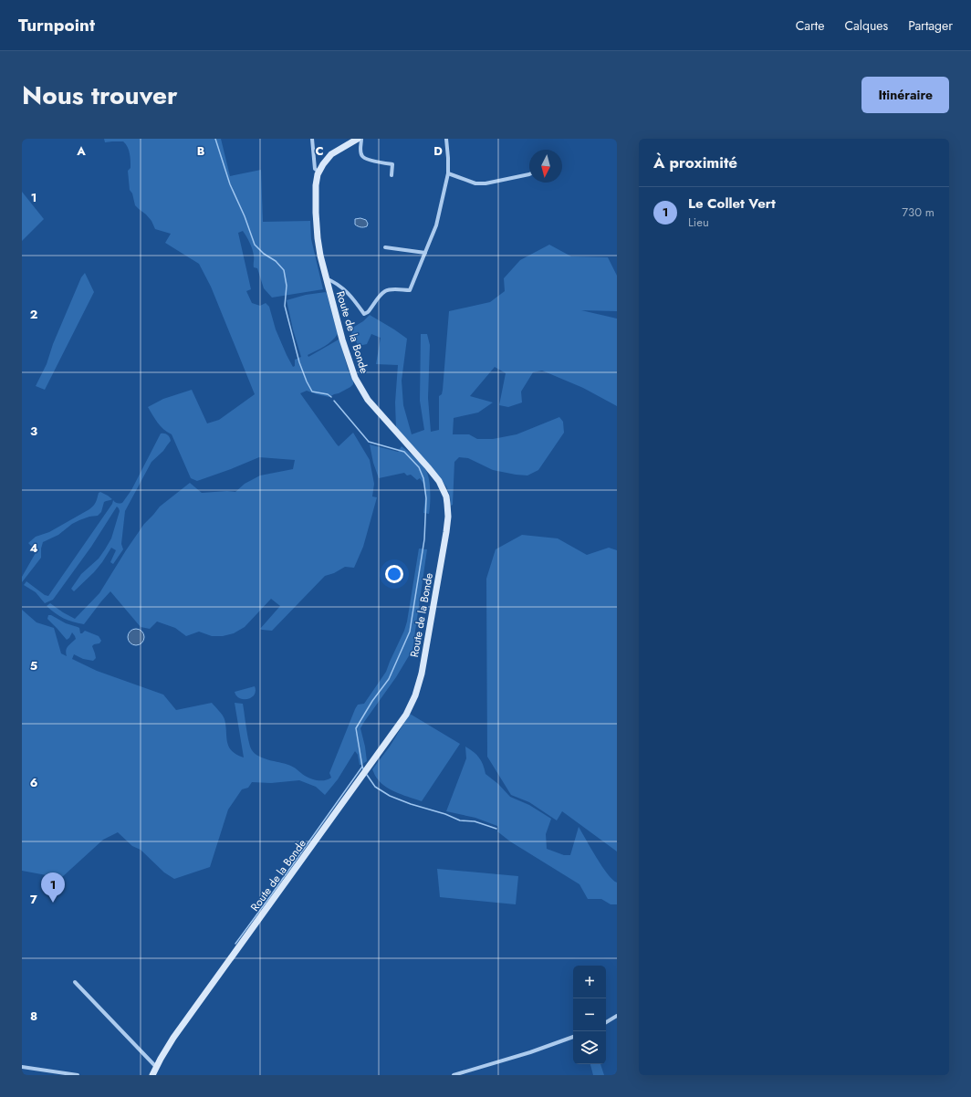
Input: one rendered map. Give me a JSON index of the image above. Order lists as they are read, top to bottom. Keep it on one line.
{"streets":{"main road":["Route de la Bonde"]},"north":"bottom","page":{"header":"Turnpoint","nav":["Carte","Calques","Partager"],"title":"Nous trouver","buttons":"Itinéraire","heading":"À proximité","list":[{"mark":"1","name":"Le Collet Vert","note":"Lieu","value":"730 m"}],"pins":"1","map_buttons":["+","−"]},"grid":{"columns":["A","B","C","D"],"rows":["1","2","3","4","5","6","7","8"]}}
